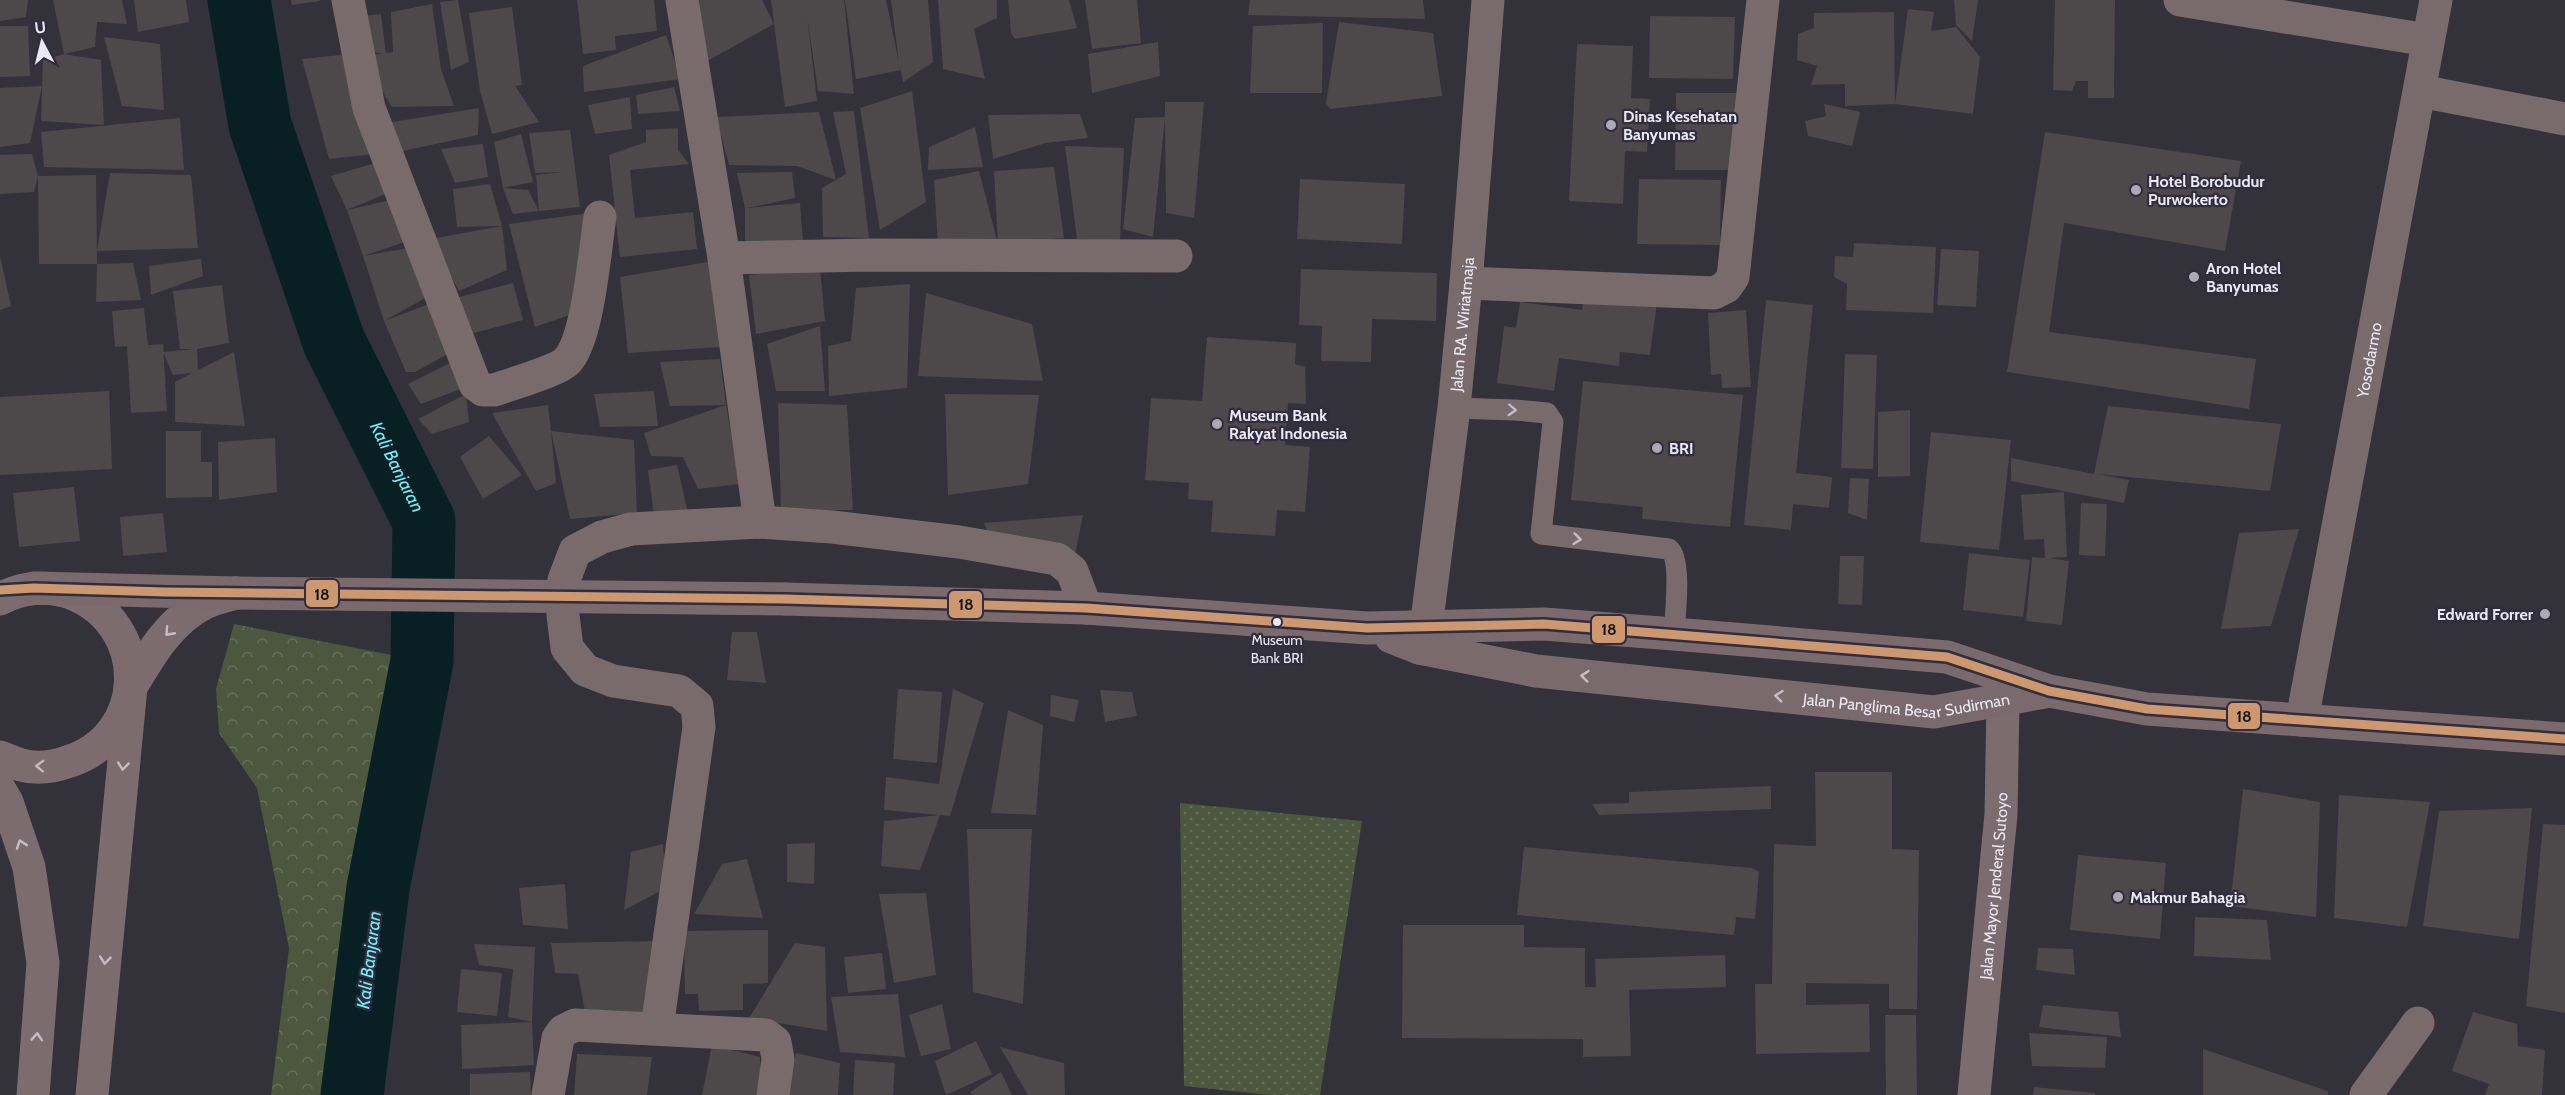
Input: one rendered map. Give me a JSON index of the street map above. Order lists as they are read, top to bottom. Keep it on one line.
{"streets":{"main road":["Jalan Panglima Besar Sudirman","Jalan Mayor Jenderal Sutoyo"],"street":["Jalan RA. Wiriatmaja","Yosodarmo"]},"crossings":[["Jalan RA. Wiriatmaja","Jalan Panglima Besar Sudirman"],["Yosodarmo","Jalan Panglima Besar Sudirman"],["Jalan Panglima Besar Sudirman","Jalan Mayor Jenderal Sutoyo"]],"water":["Kali Banjaran"],"places":["Dinas Kesehatan Banyumas","Hotel Borobudur Purwokerto","Aron Hotel Banyumas","Museum Bank Rakyat Indonesia","BRI","Edward Forrer","Museum Bank BRI","Makmur Bahagia"],"lines":["transit line 18"],"north":"top"}
